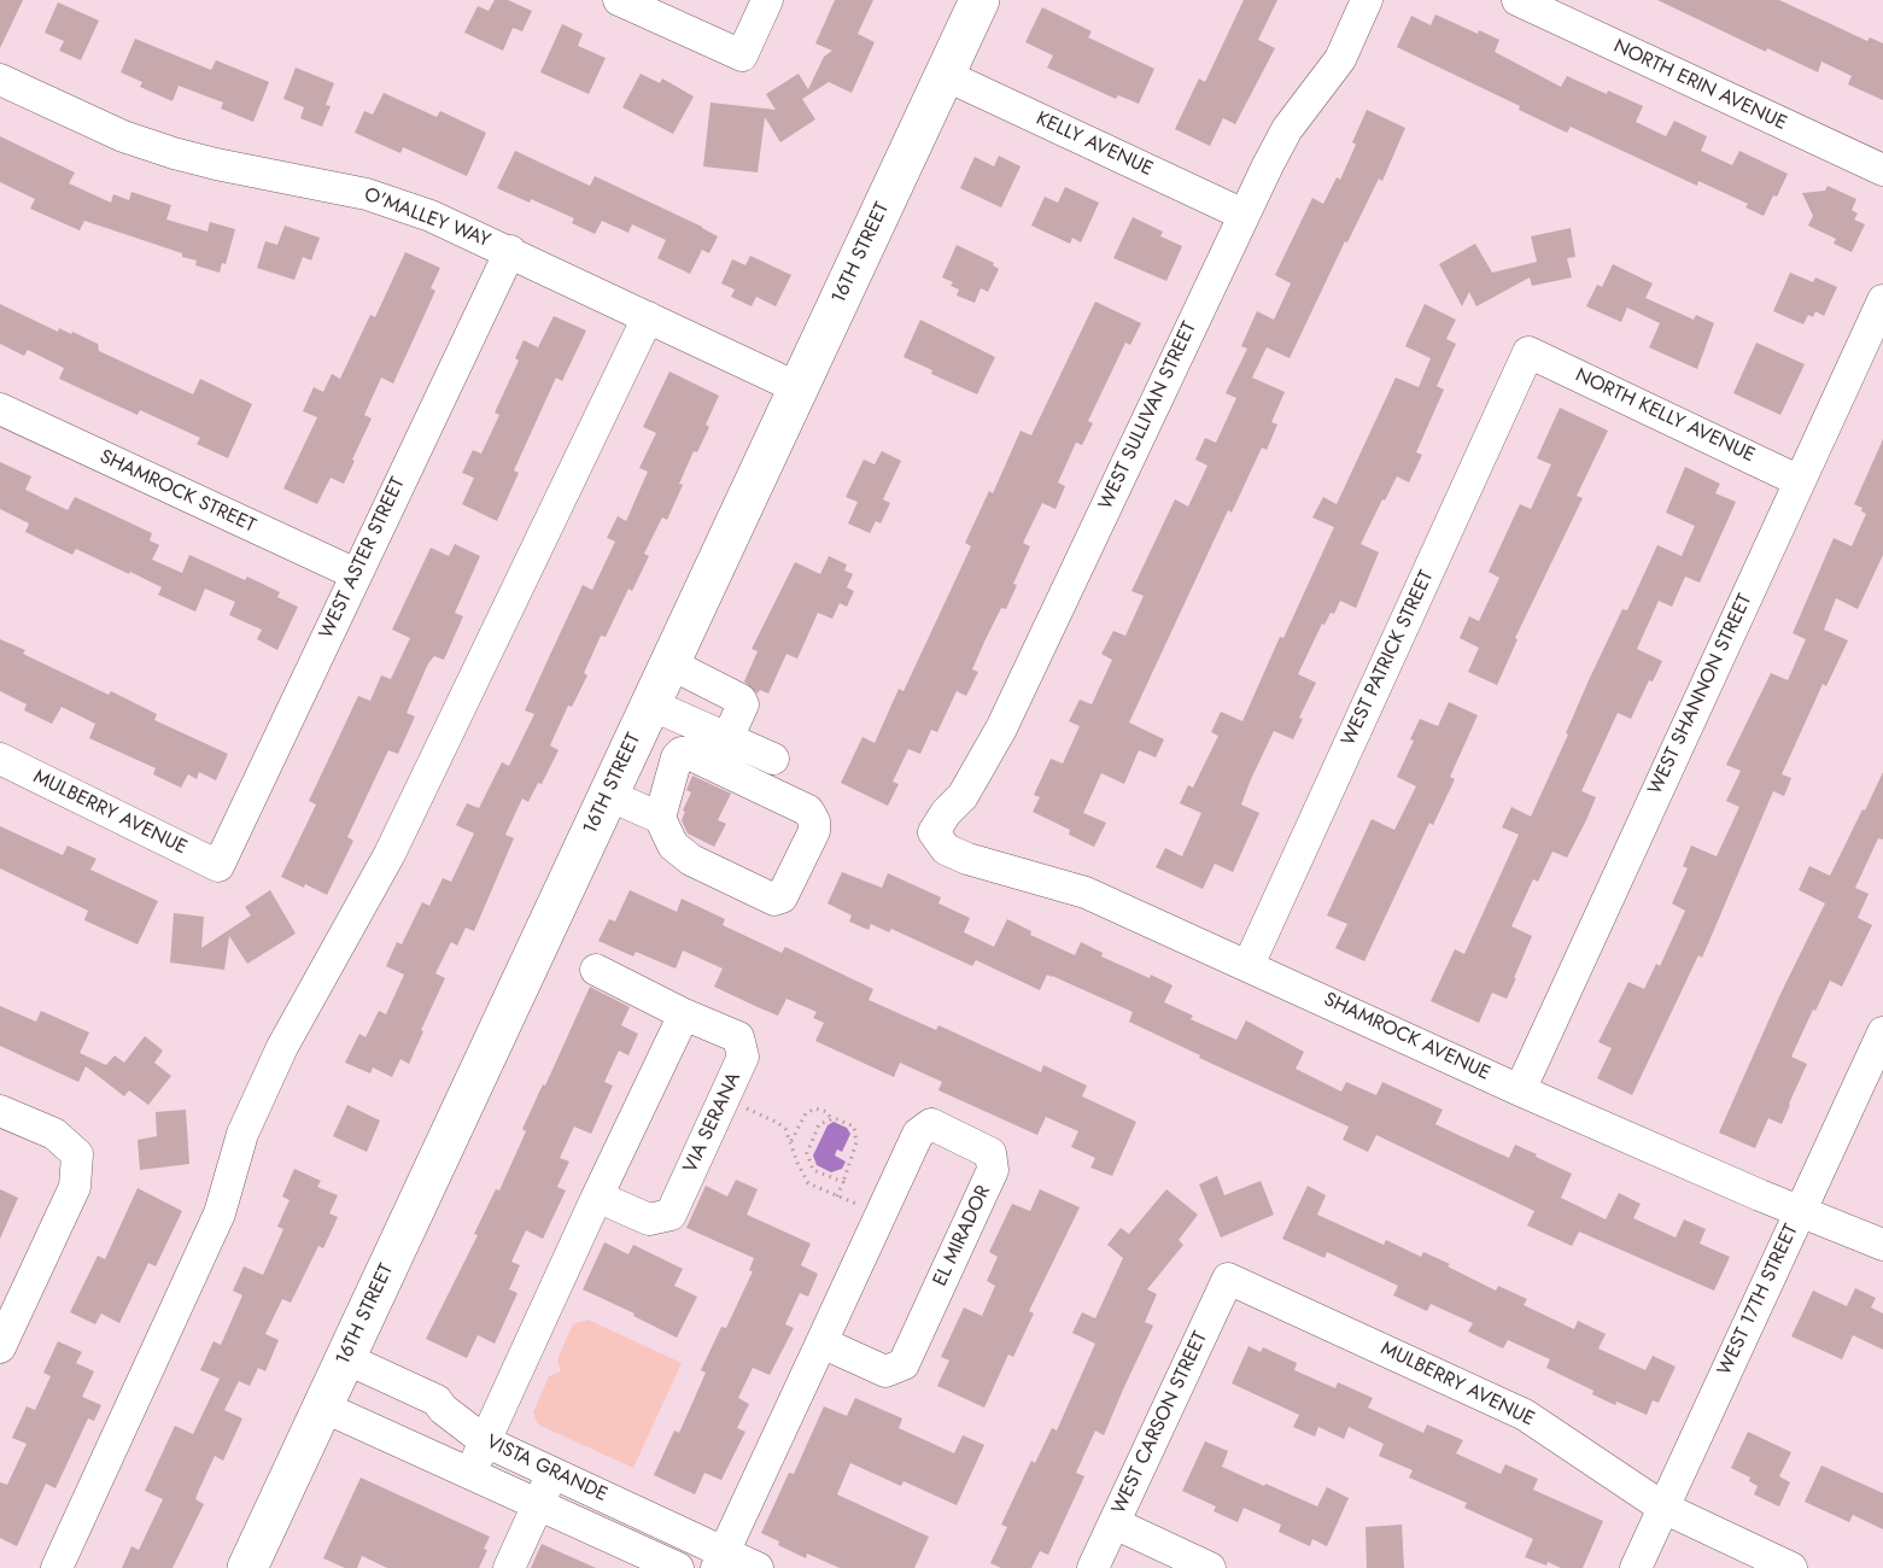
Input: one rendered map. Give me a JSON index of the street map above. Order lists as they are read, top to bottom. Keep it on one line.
{"streets":{"main road":["16TH STREET"],"street":["NORTH ERIN AVENUE","KELLY AVENUE","O'MALLEY WAY","WEST SULLIVAN STREET","NORTH KELLY AVENUE","SHAMROCK STREET","WEST ASTER STREET","WEST PATRICK STREET","WEST SHANNON STREET","MULBERRY AVENUE","SHAMROCK AVENUE","VIA SERANA","EL MIRADOR","WEST 17TH STREET","WEST CARSON STREET","VISTA GRANDE"]},"crossings":[["KELLY AVENUE","16TH STREET"],["KELLY AVENUE","WEST SULLIVAN STREET"],["O'MALLEY WAY","16TH STREET"],["O'MALLEY WAY","WEST ASTER STREET"],["16TH STREET","VISTA GRANDE"],["WEST SULLIVAN STREET","SHAMROCK AVENUE"],["NORTH KELLY AVENUE","WEST PATRICK STREET"],["NORTH KELLY AVENUE","WEST SHANNON STREET"],["SHAMROCK STREET","WEST ASTER STREET"],["WEST ASTER STREET","MULBERRY AVENUE"],["WEST PATRICK STREET","SHAMROCK AVENUE"],["WEST SHANNON STREET","SHAMROCK AVENUE"],["MULBERRY AVENUE","WEST 17TH STREET"],["MULBERRY AVENUE","WEST CARSON STREET"],["SHAMROCK AVENUE","WEST 17TH STREET"],["EL MIRADOR","VISTA GRANDE"]]}
